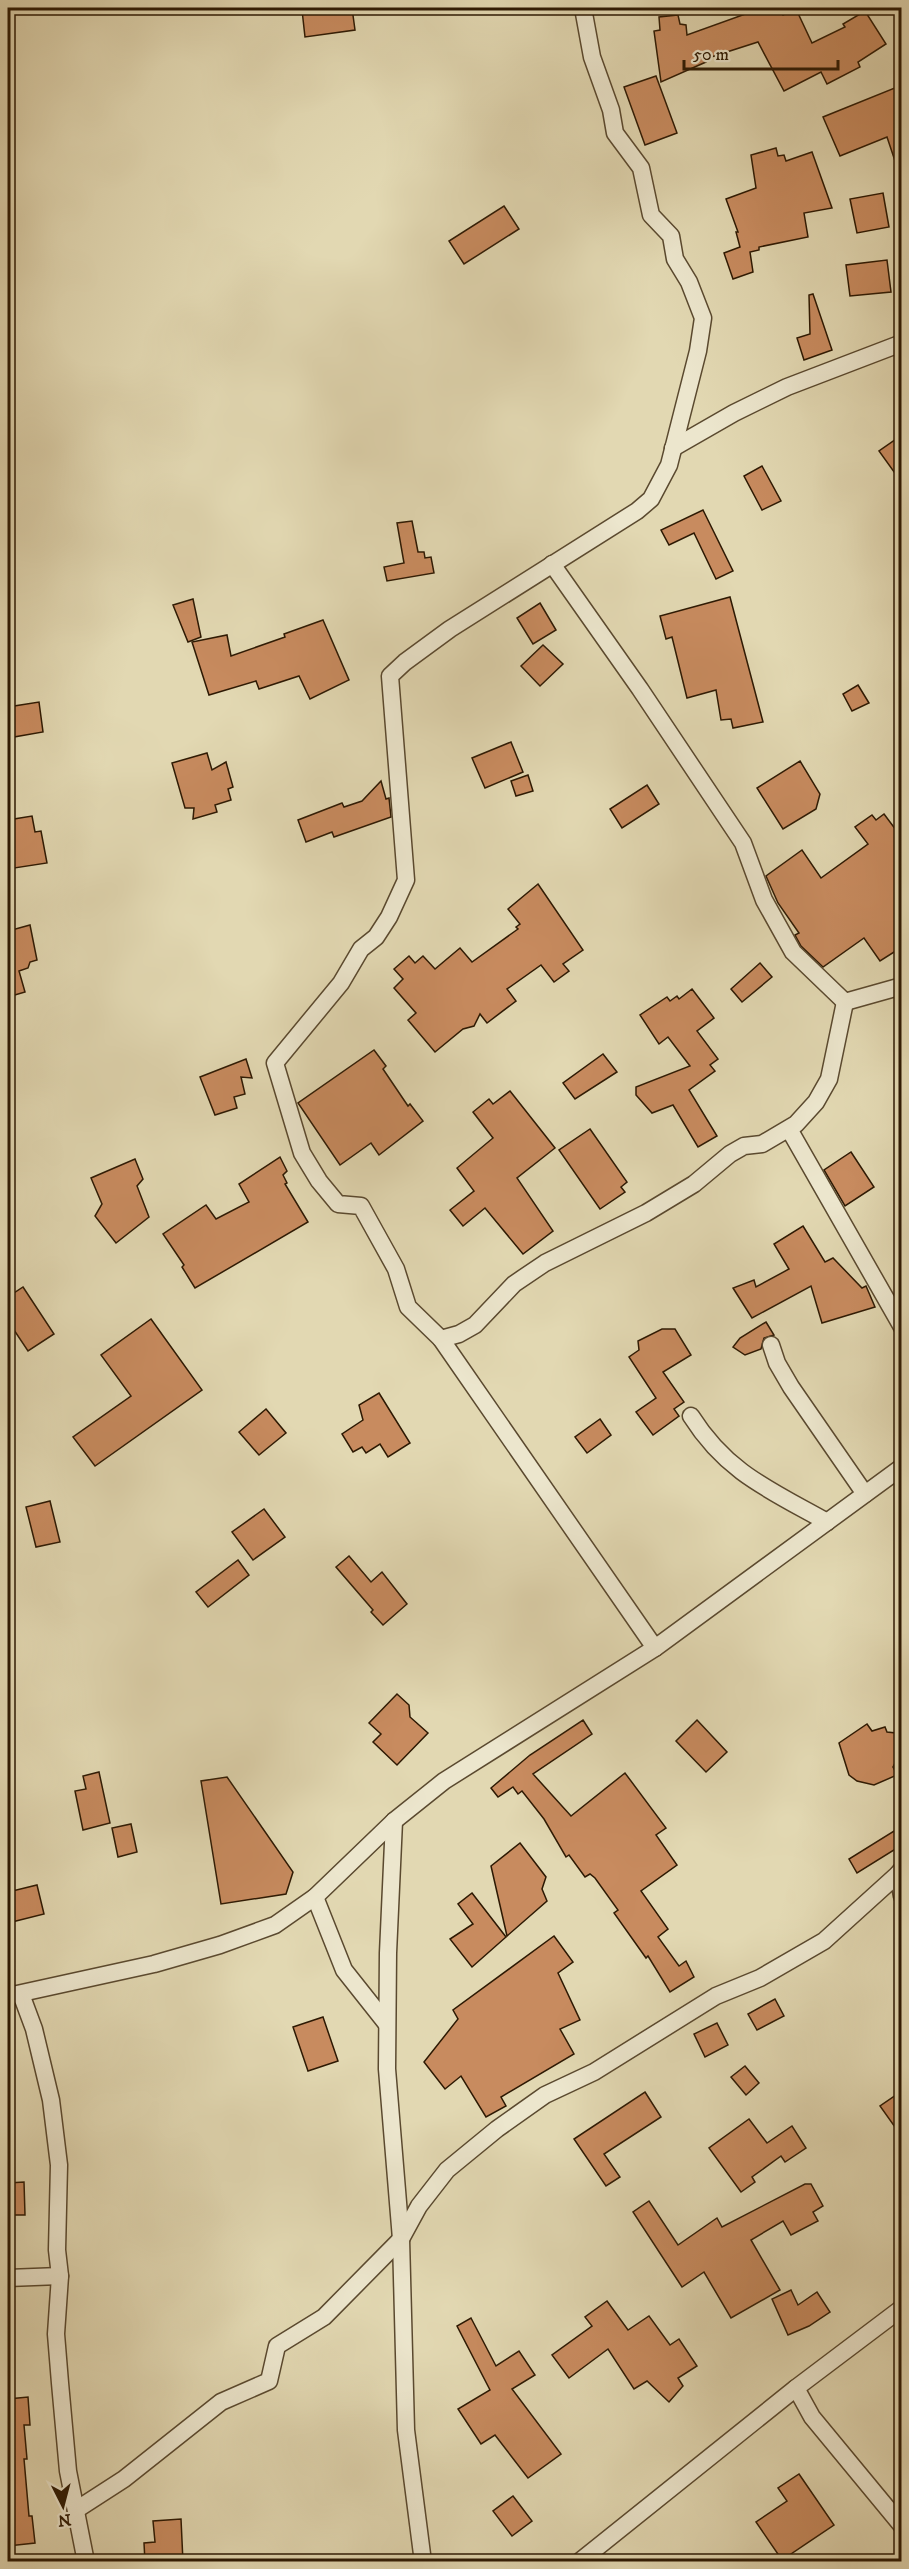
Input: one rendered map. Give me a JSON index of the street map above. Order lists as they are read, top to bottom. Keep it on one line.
{"scale_bar":"50 m","north":"bottom"}
